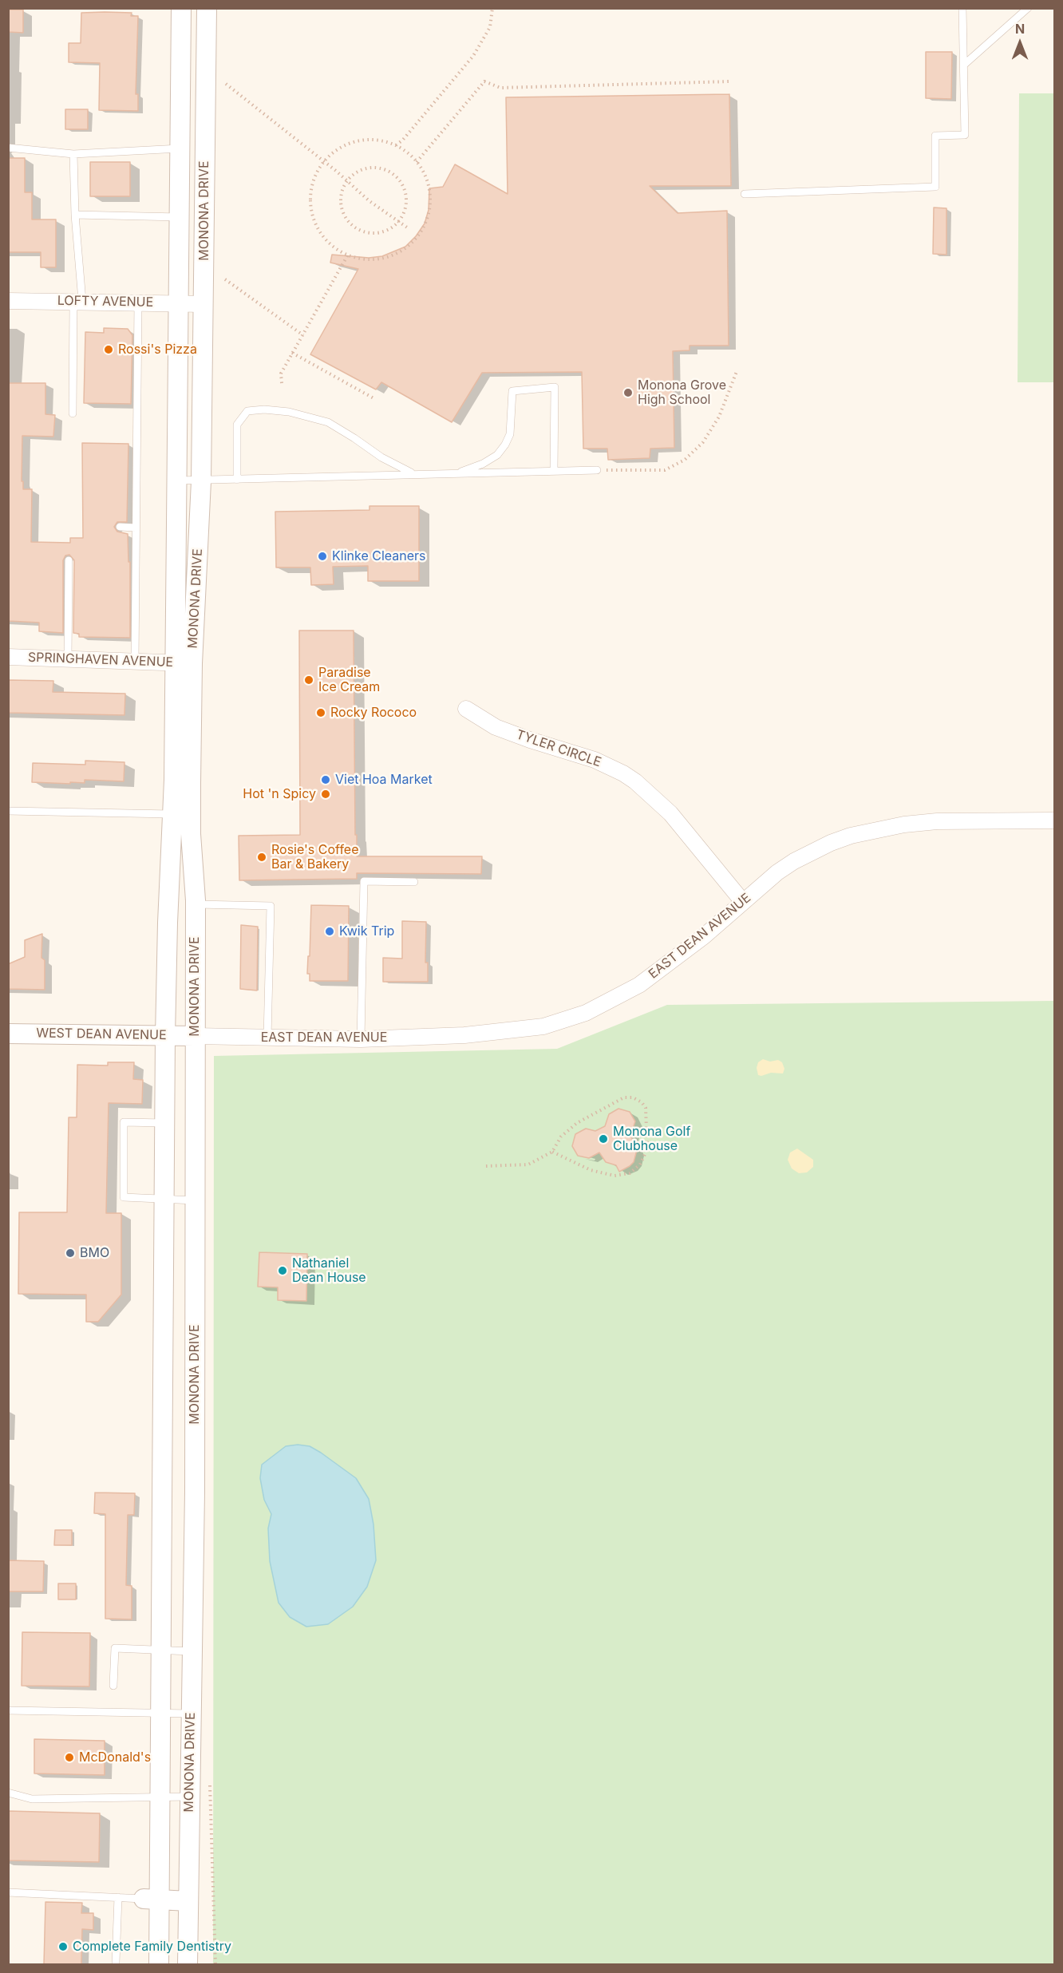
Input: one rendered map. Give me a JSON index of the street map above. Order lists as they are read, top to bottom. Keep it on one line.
{"streets":{"street":["MONONA DRIVE","LOFTY AVENUE","SPRINGHAVEN AVENUE","TYLER CIRCLE","EAST DEAN AVENUE","WEST DEAN AVENUE"]},"crossings":[["MONONA DRIVE","LOFTY AVENUE"],["MONONA DRIVE","SPRINGHAVEN AVENUE"],["MONONA DRIVE","EAST DEAN AVENUE"],["MONONA DRIVE","WEST DEAN AVENUE"],["TYLER CIRCLE","EAST DEAN AVENUE"],["EAST DEAN AVENUE","WEST DEAN AVENUE"]],"places":["Rossi's Pizza","Monona Grove High School","Klinke Cleaners","Paradise Ice Cream","Rocky Rococo","Viet Hoa Market","Hot 'n Spicy","Rosie's Coffee Bar & Bakery","Kwik Trip","Monona Golf Clubhouse","BMO","Nathaniel Dean House","McDonald's","Complete Family Dentistry"],"north":"top"}
